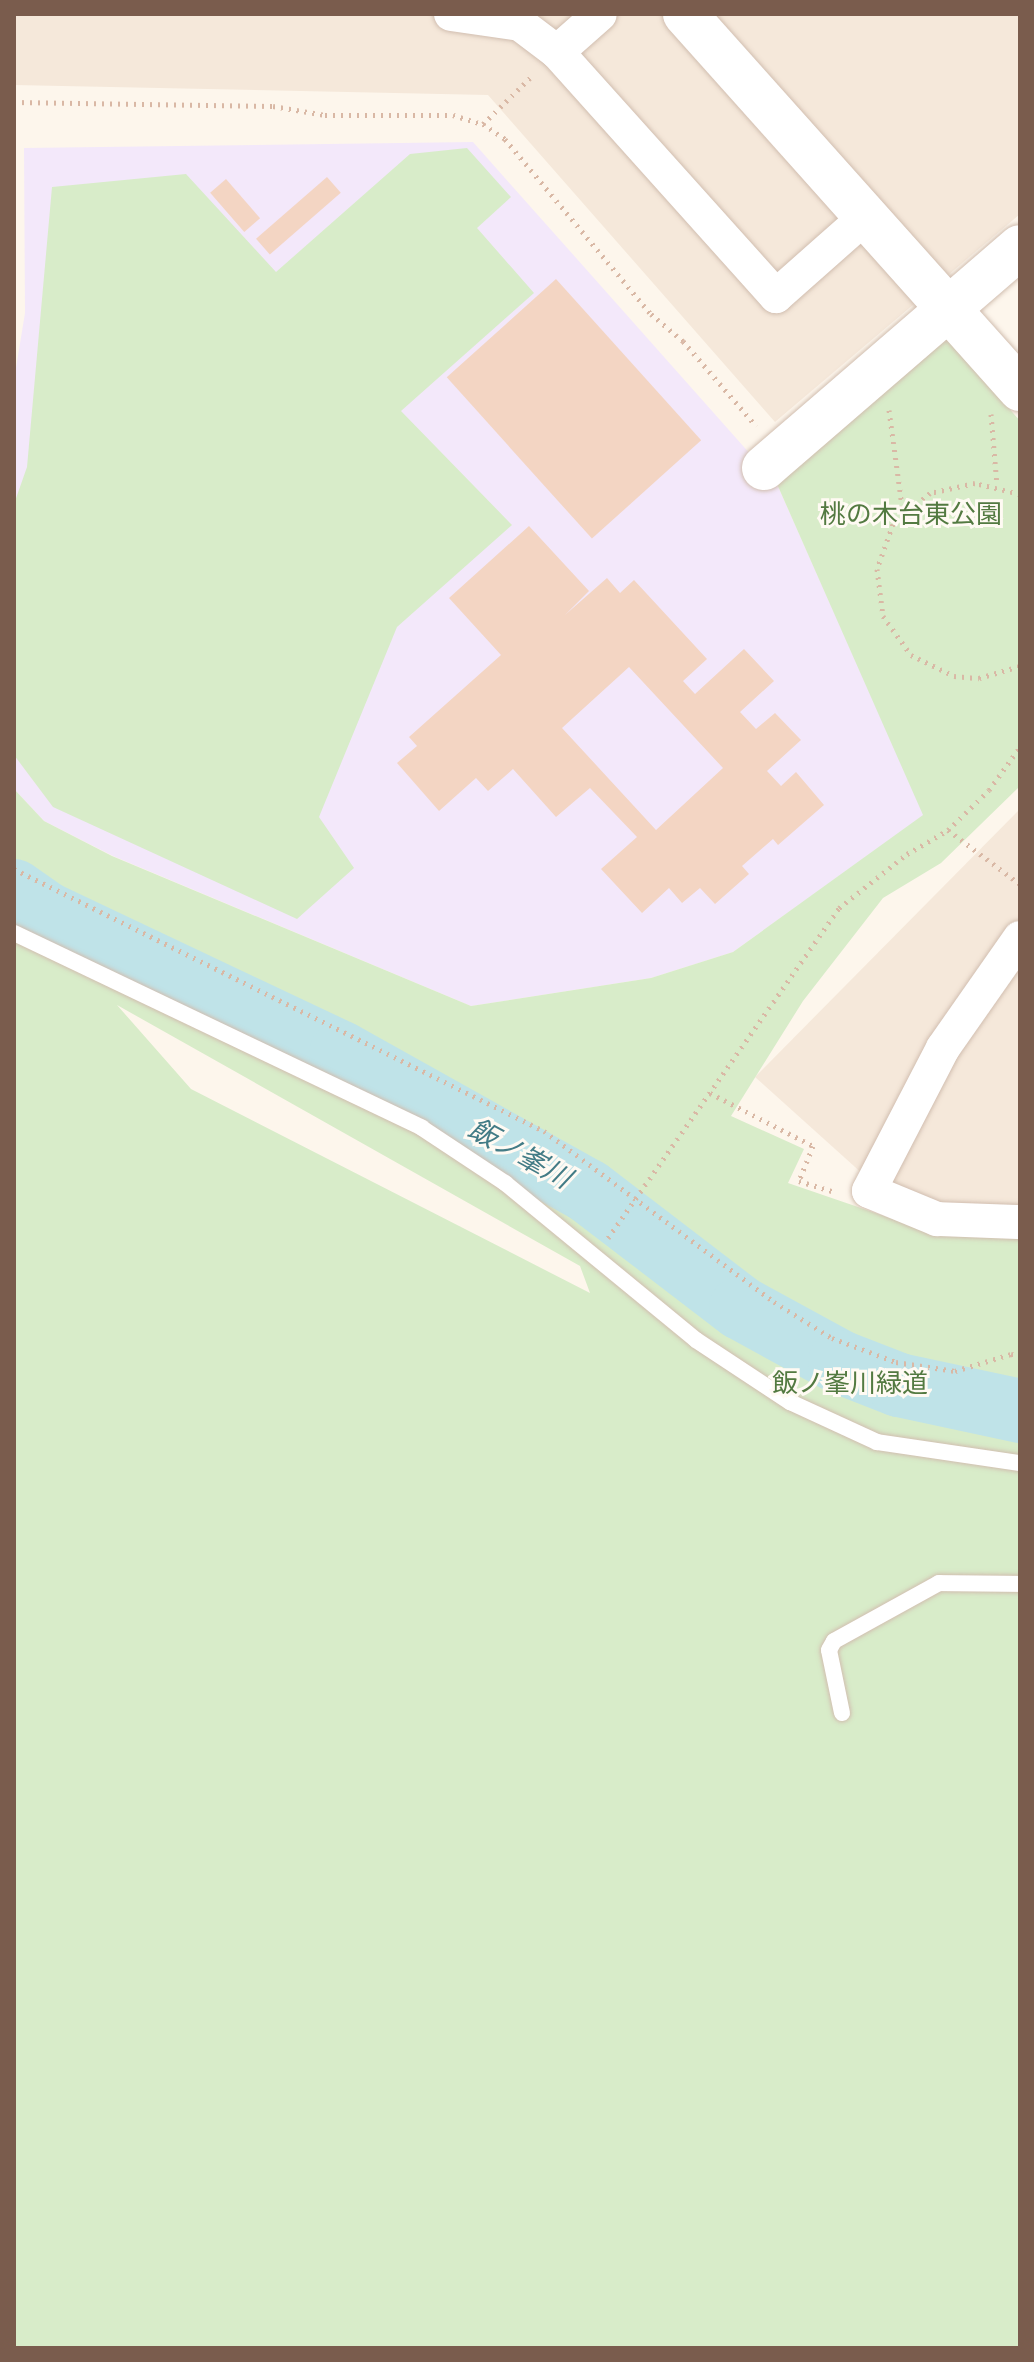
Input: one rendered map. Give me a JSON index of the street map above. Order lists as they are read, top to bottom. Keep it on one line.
{"water":["飯ノ峯川"],"parks":["桃の木台東公園","飯ノ峯川緑道"]}
